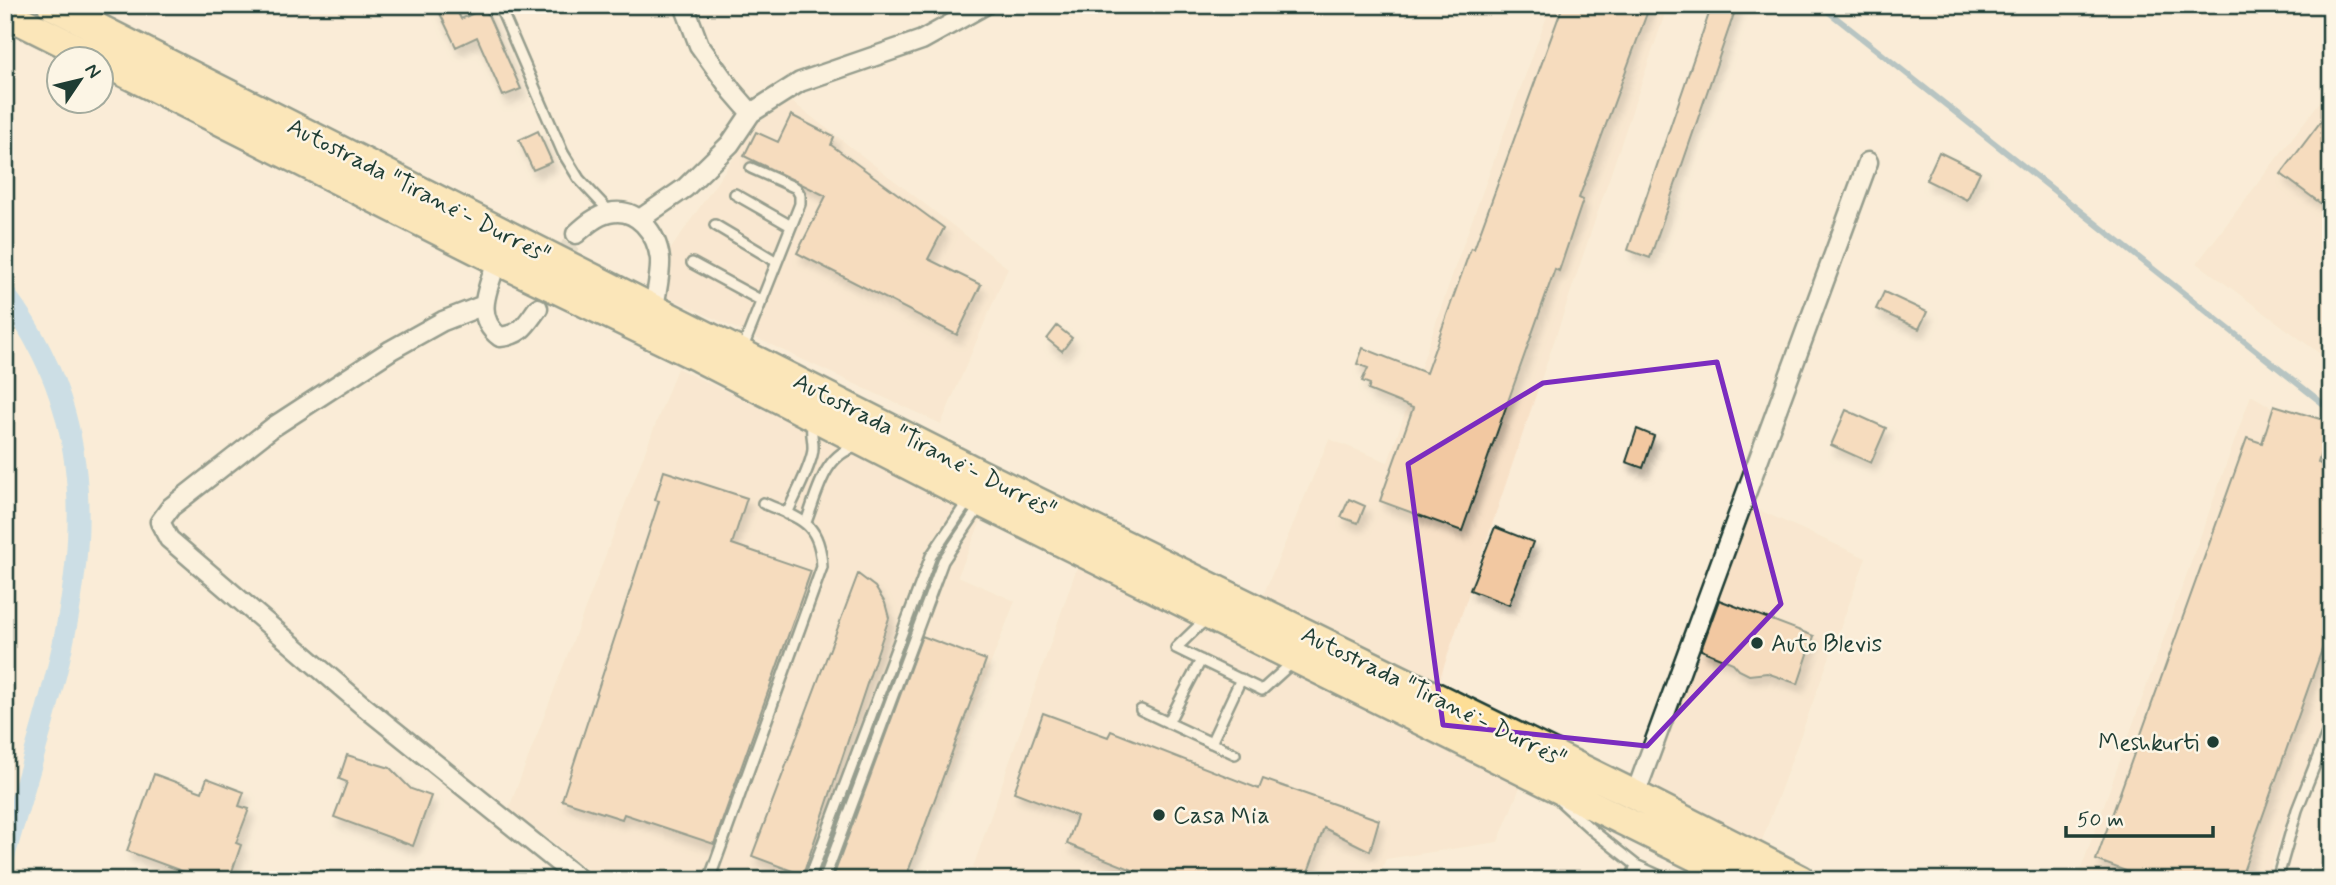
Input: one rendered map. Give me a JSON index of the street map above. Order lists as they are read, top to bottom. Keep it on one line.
{"streets":{"highway":["Autostrada \"Tiranë - Durrës\""]},"places":["Auto Blevis","Meshkurti","Casa Mia"],"scale_bar":"50 m","north":"top right"}
